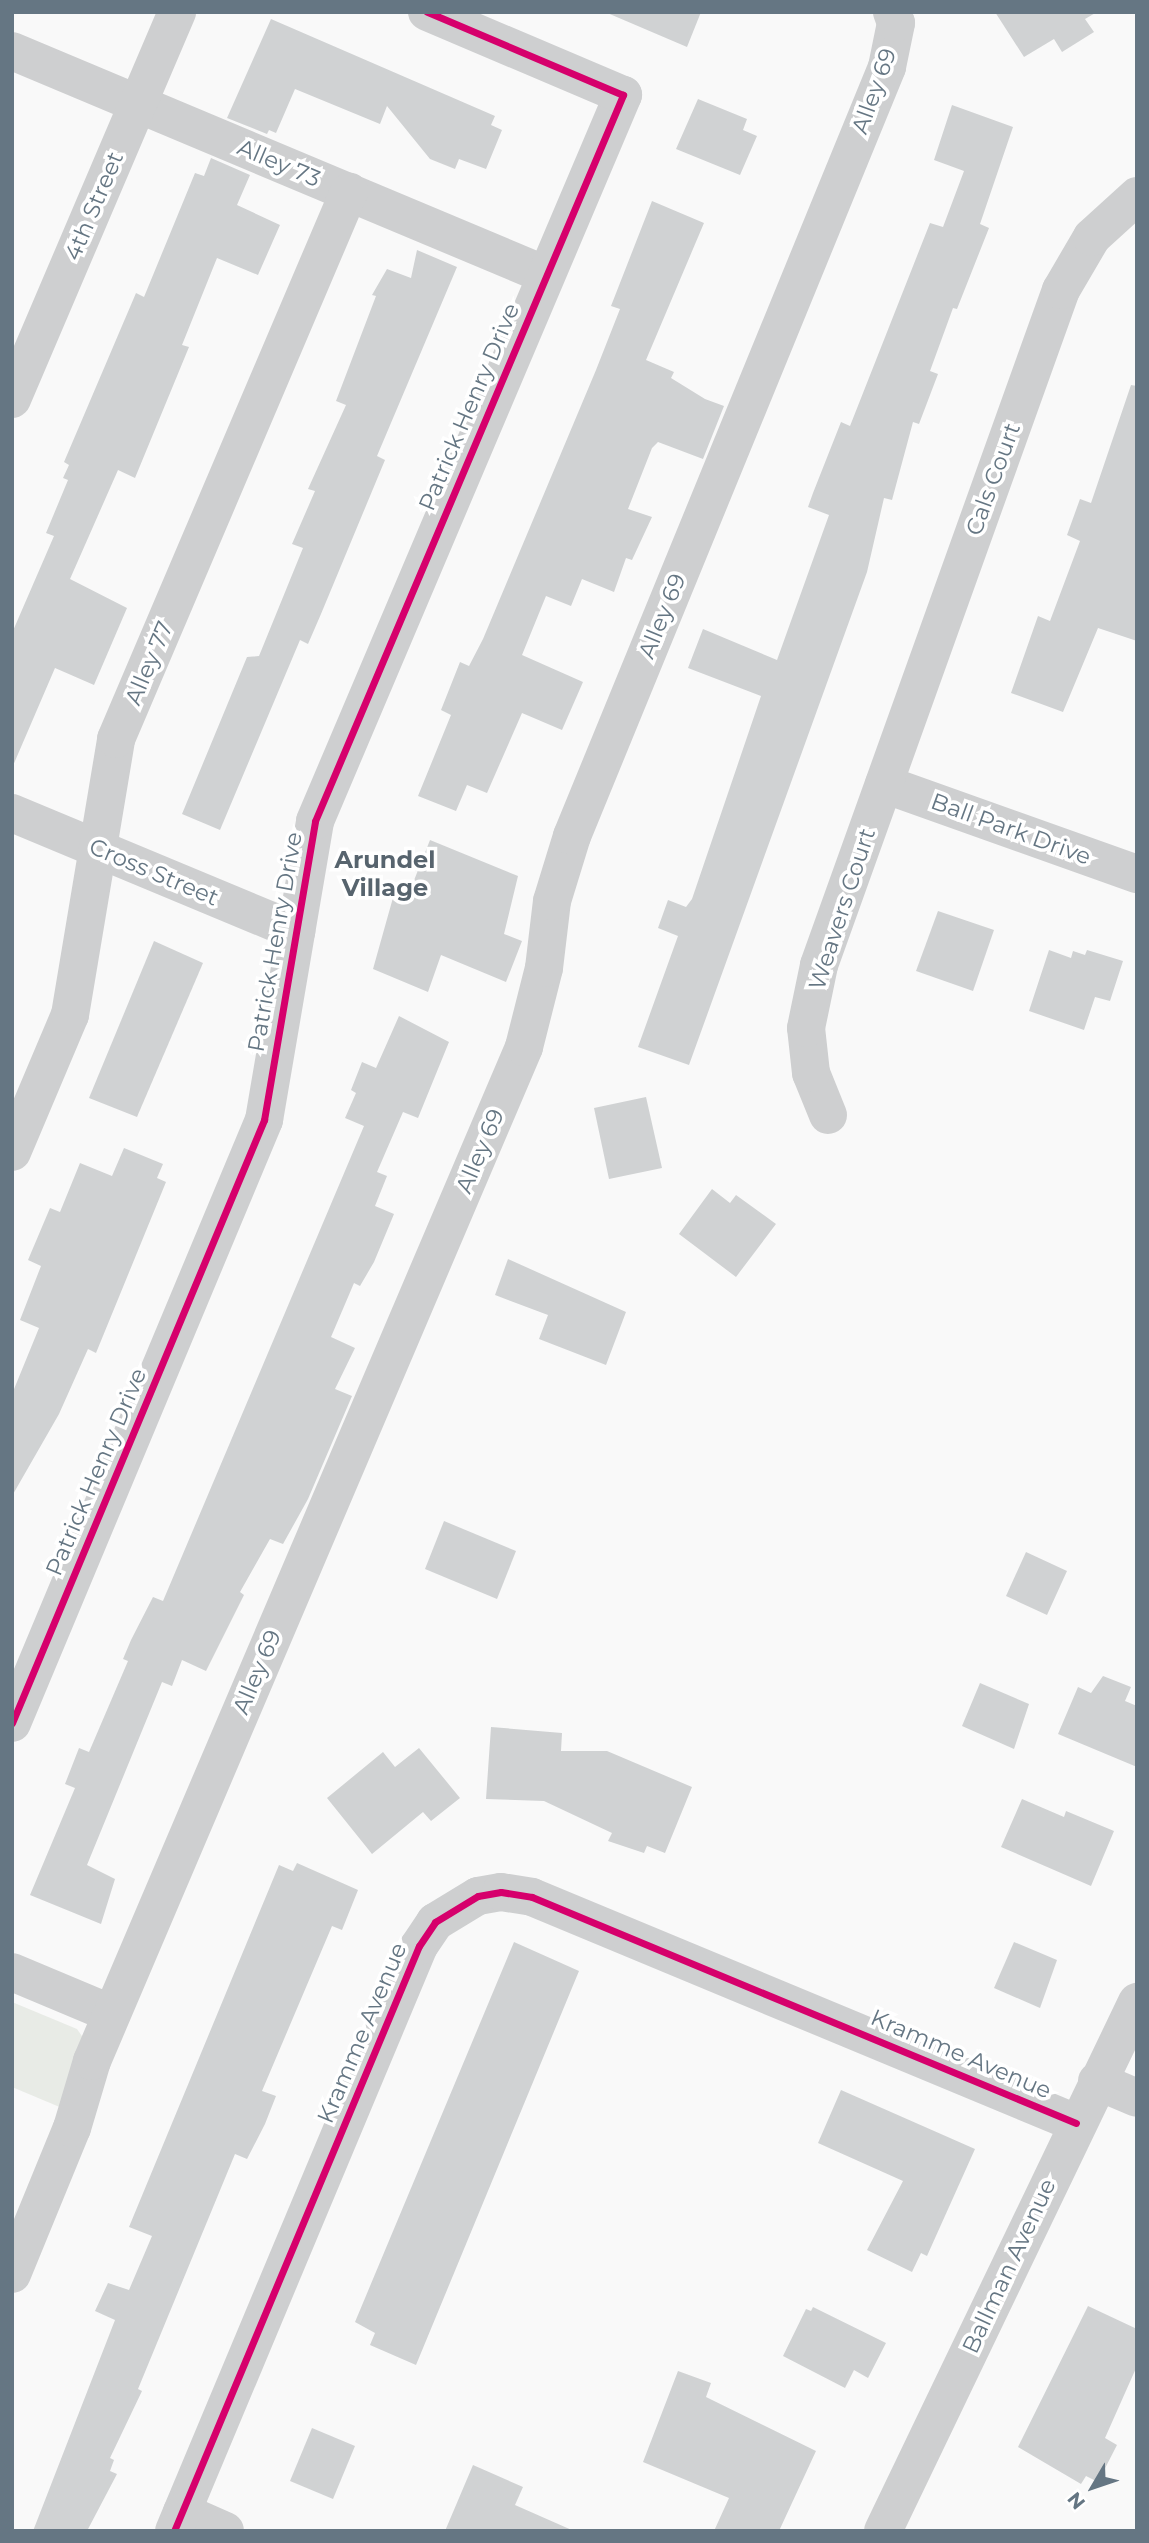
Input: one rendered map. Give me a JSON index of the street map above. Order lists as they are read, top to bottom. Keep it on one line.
{"streets":{"street":["Alley 69","Alley 73","4th Street","Patrick Henry Drive","Cals Court","Alley 77","Ball Park Drive","Cross Street","Weavers Court","Kramme Avenue","Ballman Avenue"]},"crossings":[["Alley 73","4th Street"],["Alley 73","Patrick Henry Drive"],["Alley 73","Alley 77"],["Patrick Henry Drive","Cross Street"],["Cals Court","Ball Park Drive"],["Cals Court","Weavers Court"],["Alley 77","Cross Street"],["Ball Park Drive","Weavers Court"],["Kramme Avenue","Ballman Avenue"]],"districts":["Arundel Village"],"north":"bottom left"}
